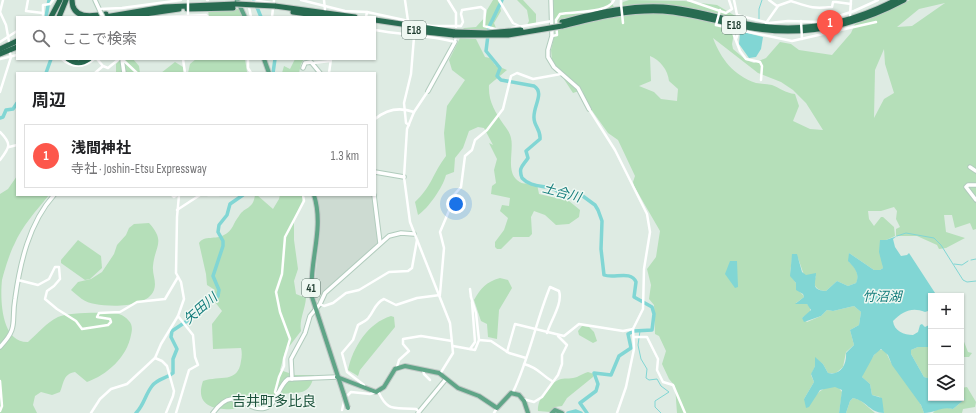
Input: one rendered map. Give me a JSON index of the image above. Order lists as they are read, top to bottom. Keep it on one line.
{"streets":{"highway":["E18"],"main road":["41"]},"districts":["吉井町多比良"],"water":["土合川","竹沼湖","矢田川"],"page":{"pins":"1","search":"ここで検索","heading":"周辺","list":[{"mark":"1","name":"浅間神社","note":"寺社 · Joshin-Etsu Expressway","value":"1.3 km"}],"map_buttons":["+","−"]}}
